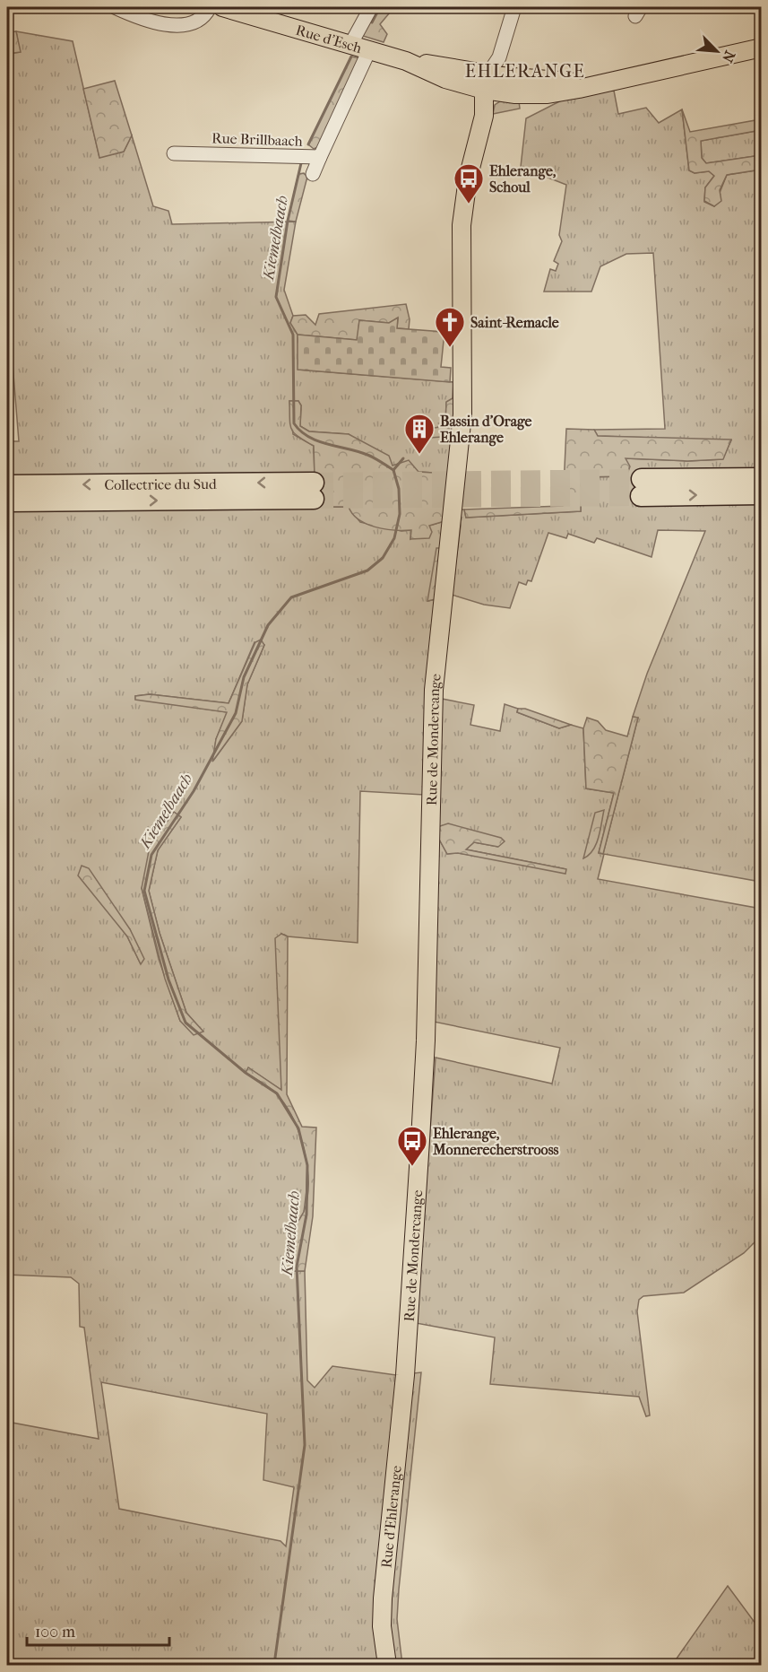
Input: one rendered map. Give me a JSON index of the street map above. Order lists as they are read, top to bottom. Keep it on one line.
{"streets":{"highway":["Collectrice du Sud"],"main road":["Rue d'Esch","Rue de Mondercange","Rue d'Ehlerange"],"street":["Rue Brillbaach"]},"crossings":[["Rue d'Esch","Rue Brillbaach"],["Rue d'Esch","Rue de Mondercange"],["Rue de Mondercange","Rue d'Ehlerange"]],"districts":["EHLERANGE"],"water":["Kiemelbaach"],"places":{"bus stop":["Ehlerange, Schoul","Ehlerange, Monnerecherstrooss"],"church":["Saint-Remacle"],"building":["Bassin d'Orage Ehlerange"]},"scale_bar":"100 m","north":"bottom right"}
